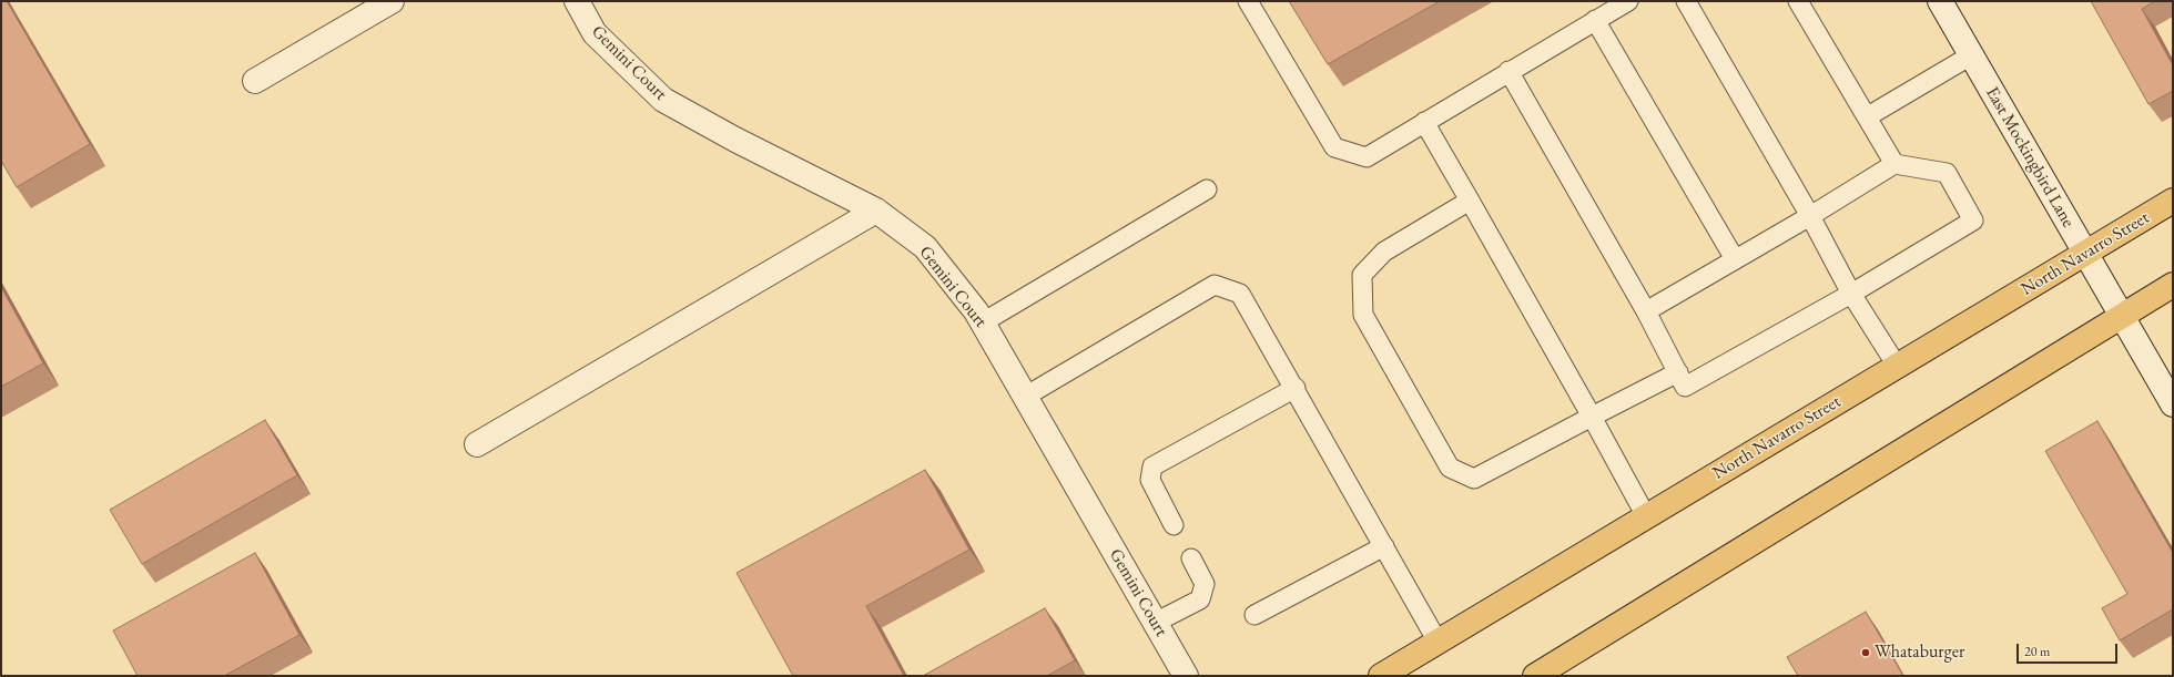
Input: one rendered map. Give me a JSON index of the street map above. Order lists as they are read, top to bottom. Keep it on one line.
{"streets":{"main road":["North Navarro Street"],"street":["Gemini Court","East Mockingbird Lane"]},"crossings":[["East Mockingbird Lane","North Navarro Street"]],"places":["Whataburger"],"scale_bar":"20 m"}
